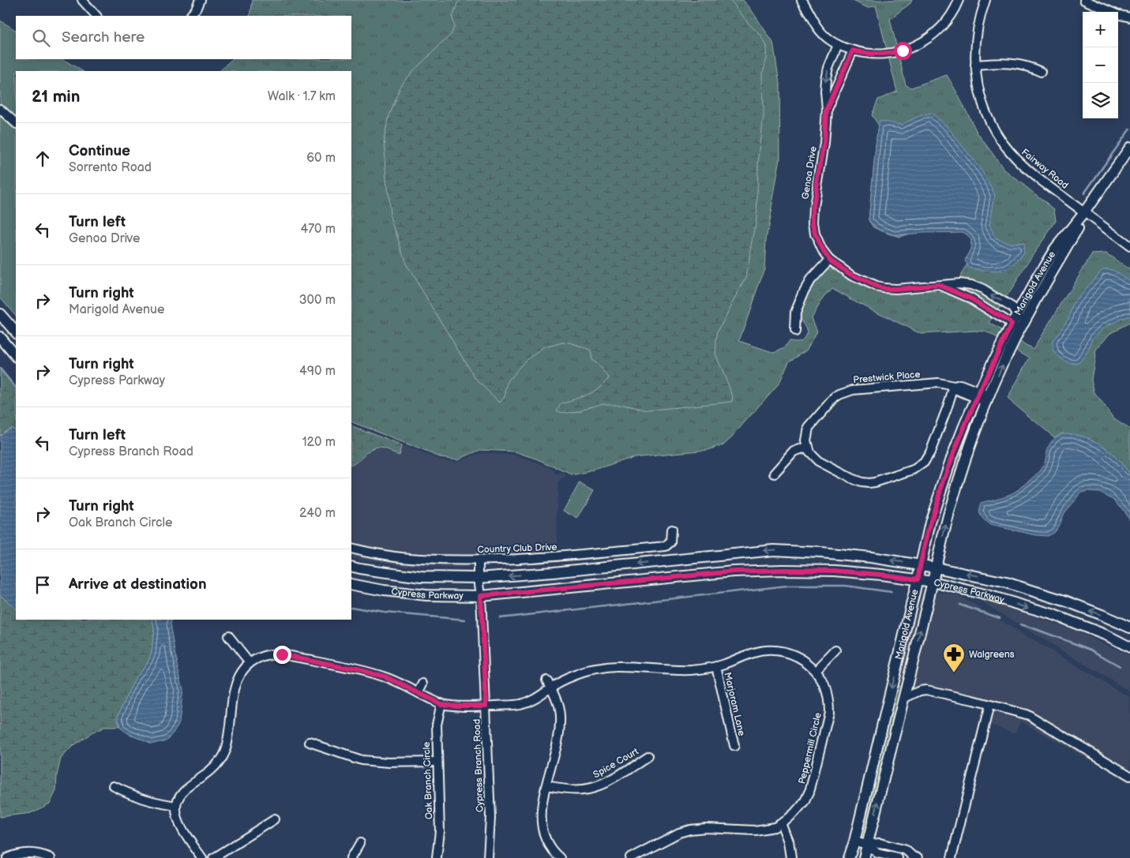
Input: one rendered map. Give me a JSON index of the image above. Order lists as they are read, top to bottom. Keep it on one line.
{"streets":{"main road":["Marigold Avenue","Cypress Parkway"],"street":["Fairway Road","Genoa Drive","Prestwick Place","Country Club Drive","Marjoram Lane","Peppermill Circle","Spice Court","Cypress Branch Road","Oak Branch Circle"]},"crossings":[["Fairway Road","Marigold Avenue"],["Genoa Drive","Marigold Avenue"],["Marigold Avenue","Prestwick Place"],["Marigold Avenue","Cypress Parkway"],["Country Club Drive","Cypress Branch Road"],["Cypress Parkway","Cypress Branch Road"],["Marjoram Lane","Peppermill Circle"],["Peppermill Circle","Cypress Branch Road"]],"places":{"pharmacy":["Walgreens"]},"page":{"map_buttons":["+","−"],"search":"Search here","heading":["21 min","Walk · 1.7 km"],"list":[["Continue","Sorrento Road","60 m"],["Turn left","Genoa Drive","470 m"],["Turn right","Marigold Avenue","300 m"],["Turn right","Cypress Parkway","490 m"],["Turn left","Cypress Branch Road","120 m"],["Turn right","Oak Branch Circle","240 m"],"Arrive at destination"]}}
